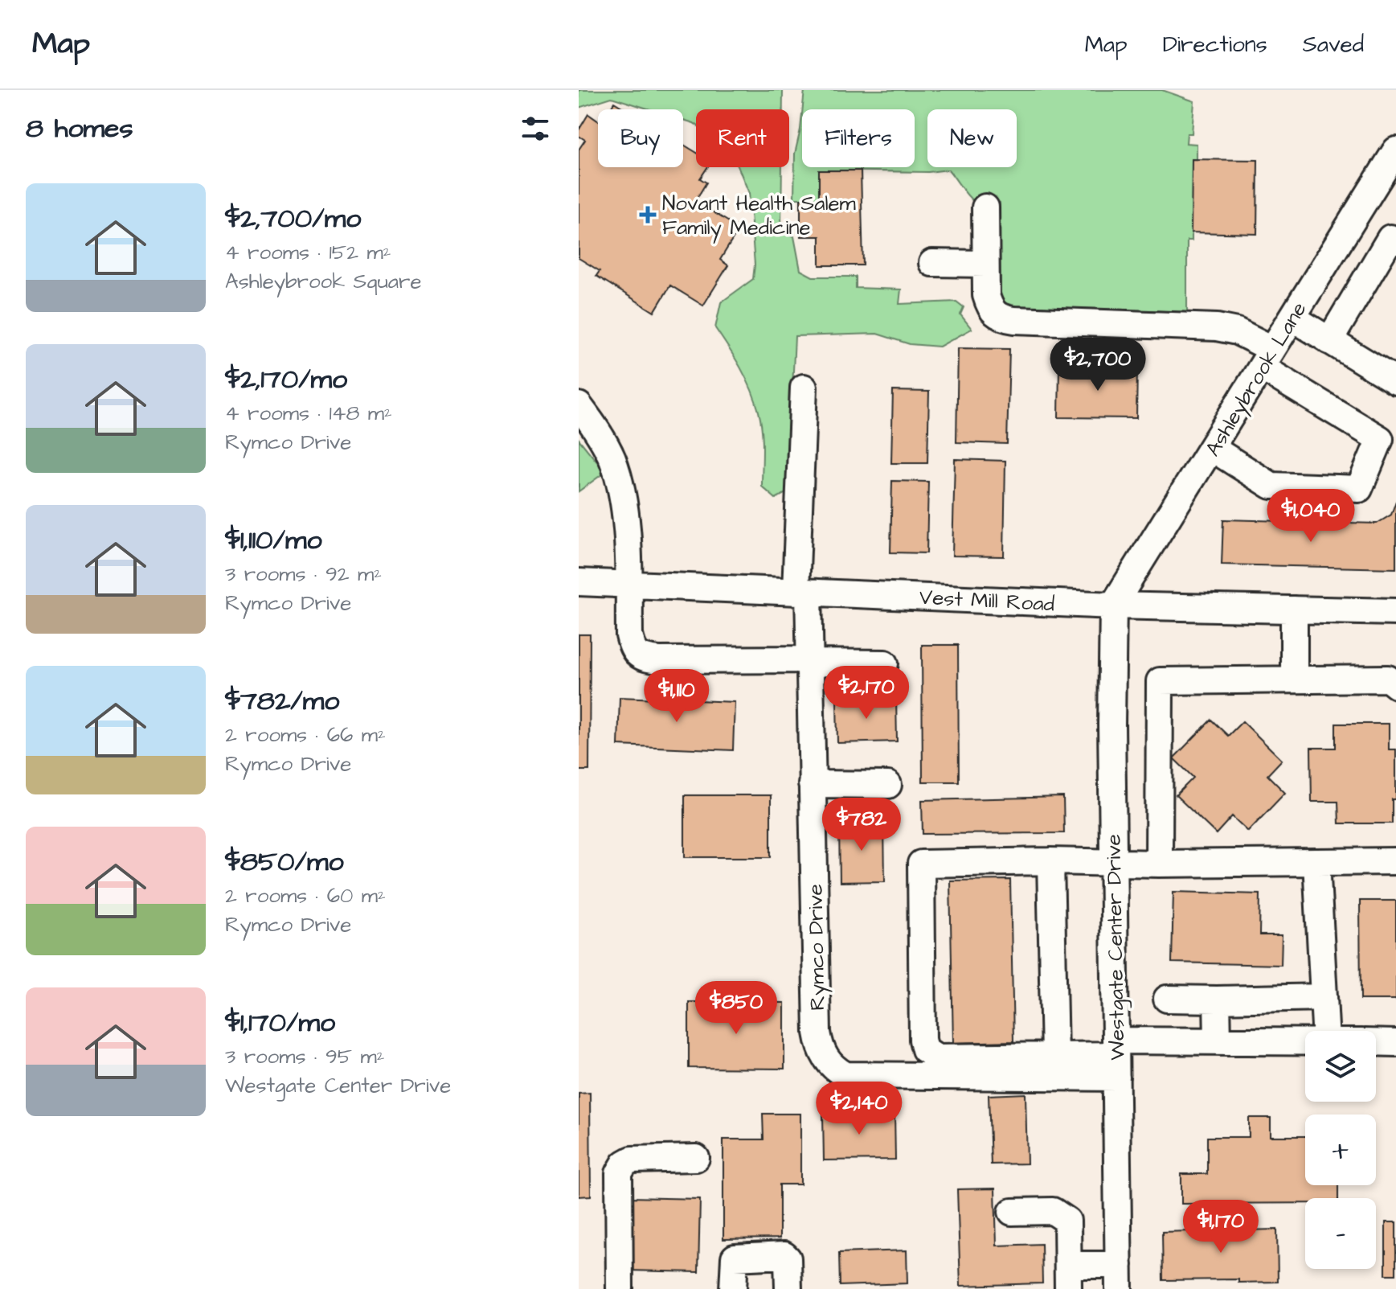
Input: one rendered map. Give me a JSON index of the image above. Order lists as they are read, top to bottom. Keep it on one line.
{"streets":{"street":["Ashleybrook Lane","Vest Mill Road","Rymco Drive","Westgate Center Drive"]},"crossings":[["Ashleybrook Lane","Vest Mill Road"],["Ashleybrook Lane","Westgate Center Drive"],["Vest Mill Road","Rymco Drive"],["Vest Mill Road","Westgate Center Drive"],["Rymco Drive","Westgate Center Drive"]],"places":{"health":["Novant Health Salem Family Medicine"]},"page":{"header":"Map","nav":["Map","Directions","Saved"],"heading":"8 homes","chip":["Buy","Rent","Filters","New"],"list":[{"name":"$2,700/mo","note":"4 rooms · 152 m² · Ashleybrook Square"},{"name":"$2,170/mo","note":"4 rooms · 148 m² · Rymco Drive"},{"name":"$1,110/mo","note":"3 rooms · 92 m² · Rymco Drive"},{"name":"$782/mo","note":"2 rooms · 66 m² · Rymco Drive"},{"name":"$850/mo","note":"2 rooms · 60 m² · Rymco Drive"},{"name":"$1,170/mo","note":"3 rooms · 95 m² · Westgate Center Drive"}],"price":["$2,700","$1,040","$2,170","$1,110","$782","$850","$2,140","$1,170"],"map_buttons":["+","−"]}}
